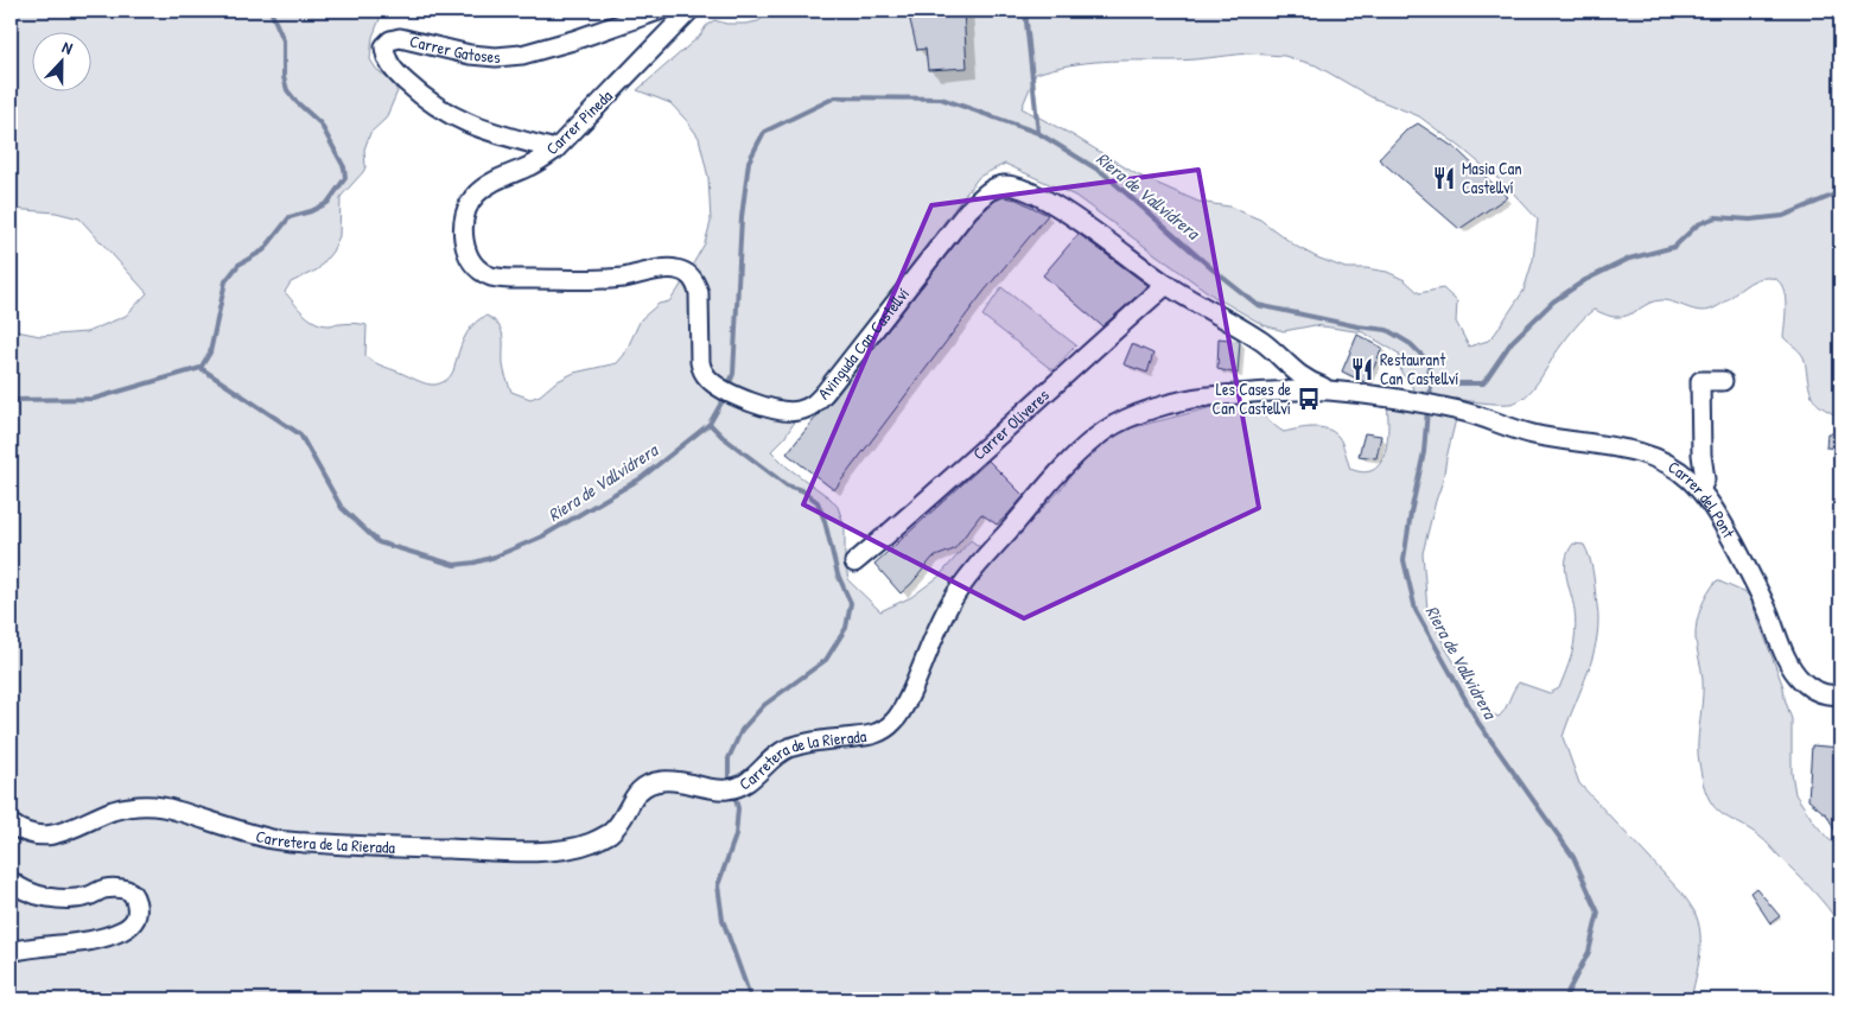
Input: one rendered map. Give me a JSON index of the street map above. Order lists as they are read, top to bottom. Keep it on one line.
{"streets":{"street":["Carrer Gatoses","Carrer Pineda","Avinguda Can Castellví","Carrer Oliveres","Carrer del Pont","Carretera de la Rierada"]},"crossings":[["Carrer Gatoses","Carrer Pineda"],["Carrer Pineda","Avinguda Can Castellví"],["Avinguda Can Castellví","Carrer Oliveres"],["Avinguda Can Castellví","Carretera de la Rierada"],["Carrer del Pont","Carretera de la Rierada"]],"water":["Riera de Vallvidrera"],"places":{"restaurant":["Masia Can Castellví","Restaurant Can Castellví"],"bus stop":["Les Cases de Can Castellví"]},"north":"top"}
